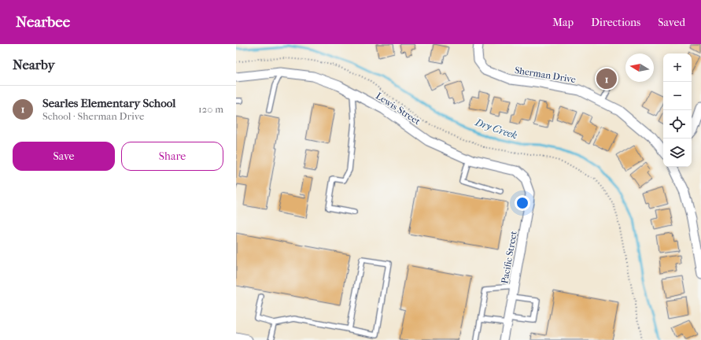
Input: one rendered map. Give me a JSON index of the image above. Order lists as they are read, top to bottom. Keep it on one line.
{"streets":{"street":["Sherman Drive","Lewis Street","Pacific Street"]},"crossings":[["Lewis Street","Pacific Street"]],"water":["Dry Creek"],"north":"left","page":{"header":"Nearbee","nav":["Map","Directions","Saved"],"heading":"Nearby","map_buttons":["+","−"],"pins":"1","list":[{"mark":"1","name":"Searles Elementary School","note":"School · Sherman Drive","value":"120 m"}],"buttons":["Save","Share"]}}
